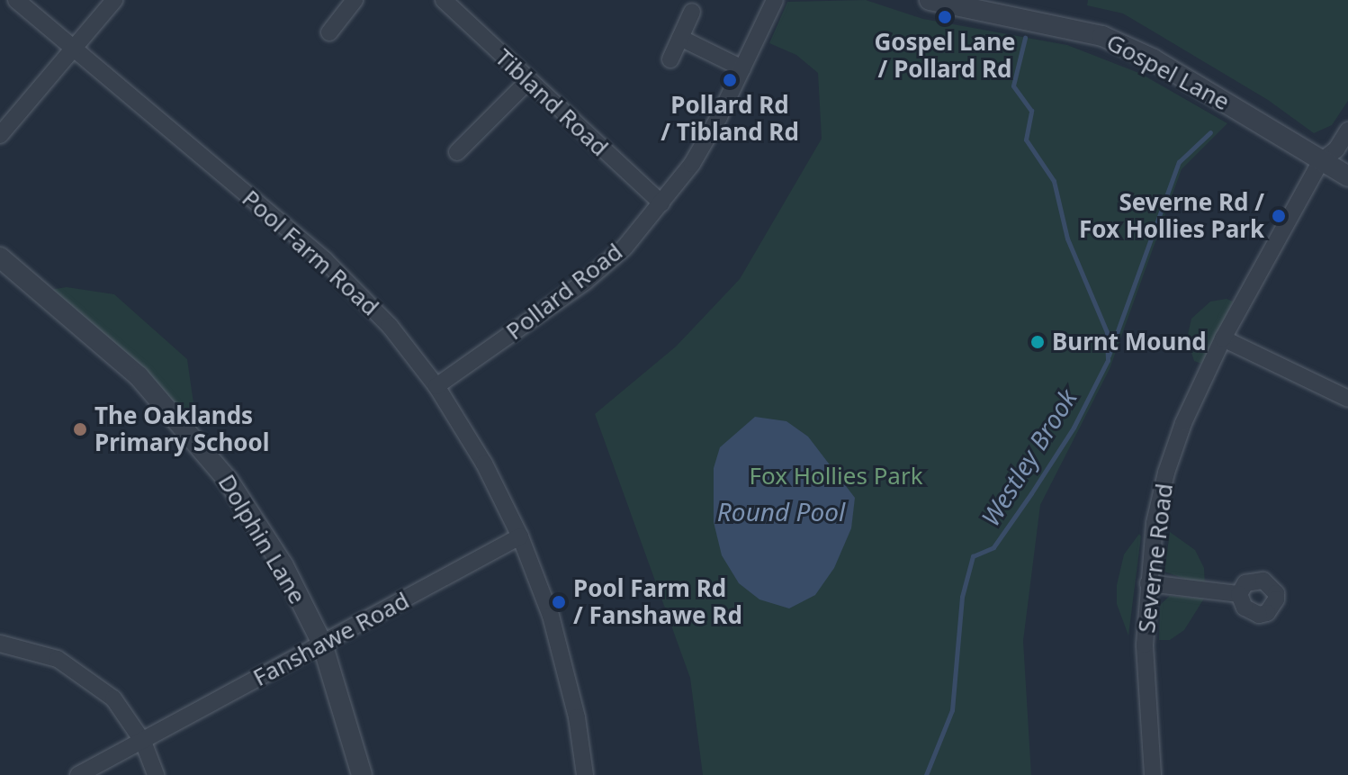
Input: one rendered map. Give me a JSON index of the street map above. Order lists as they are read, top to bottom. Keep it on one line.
{"streets":{"street":["Gospel Lane","Tibland Road","Pool Farm Road","Pollard Road","Dolphin Lane","Severne Road","Fanshawe Road"]},"crossings":[["Gospel Lane","Severne Road"],["Tibland Road","Pollard Road"],["Pool Farm Road","Pollard Road"],["Pool Farm Road","Fanshawe Road"],["Dolphin Lane","Fanshawe Road"]],"water":["Westley Brook","Round Pool"],"parks":["Fox Hollies Park"],"places":["Gospel Lane / Pollard Rd","Pollard Rd / Tibland Rd","Severne Rd / Fox Hollies Park","Burnt Mound","The Oaklands Primary School","Pool Farm Rd / Fanshawe Rd"]}
